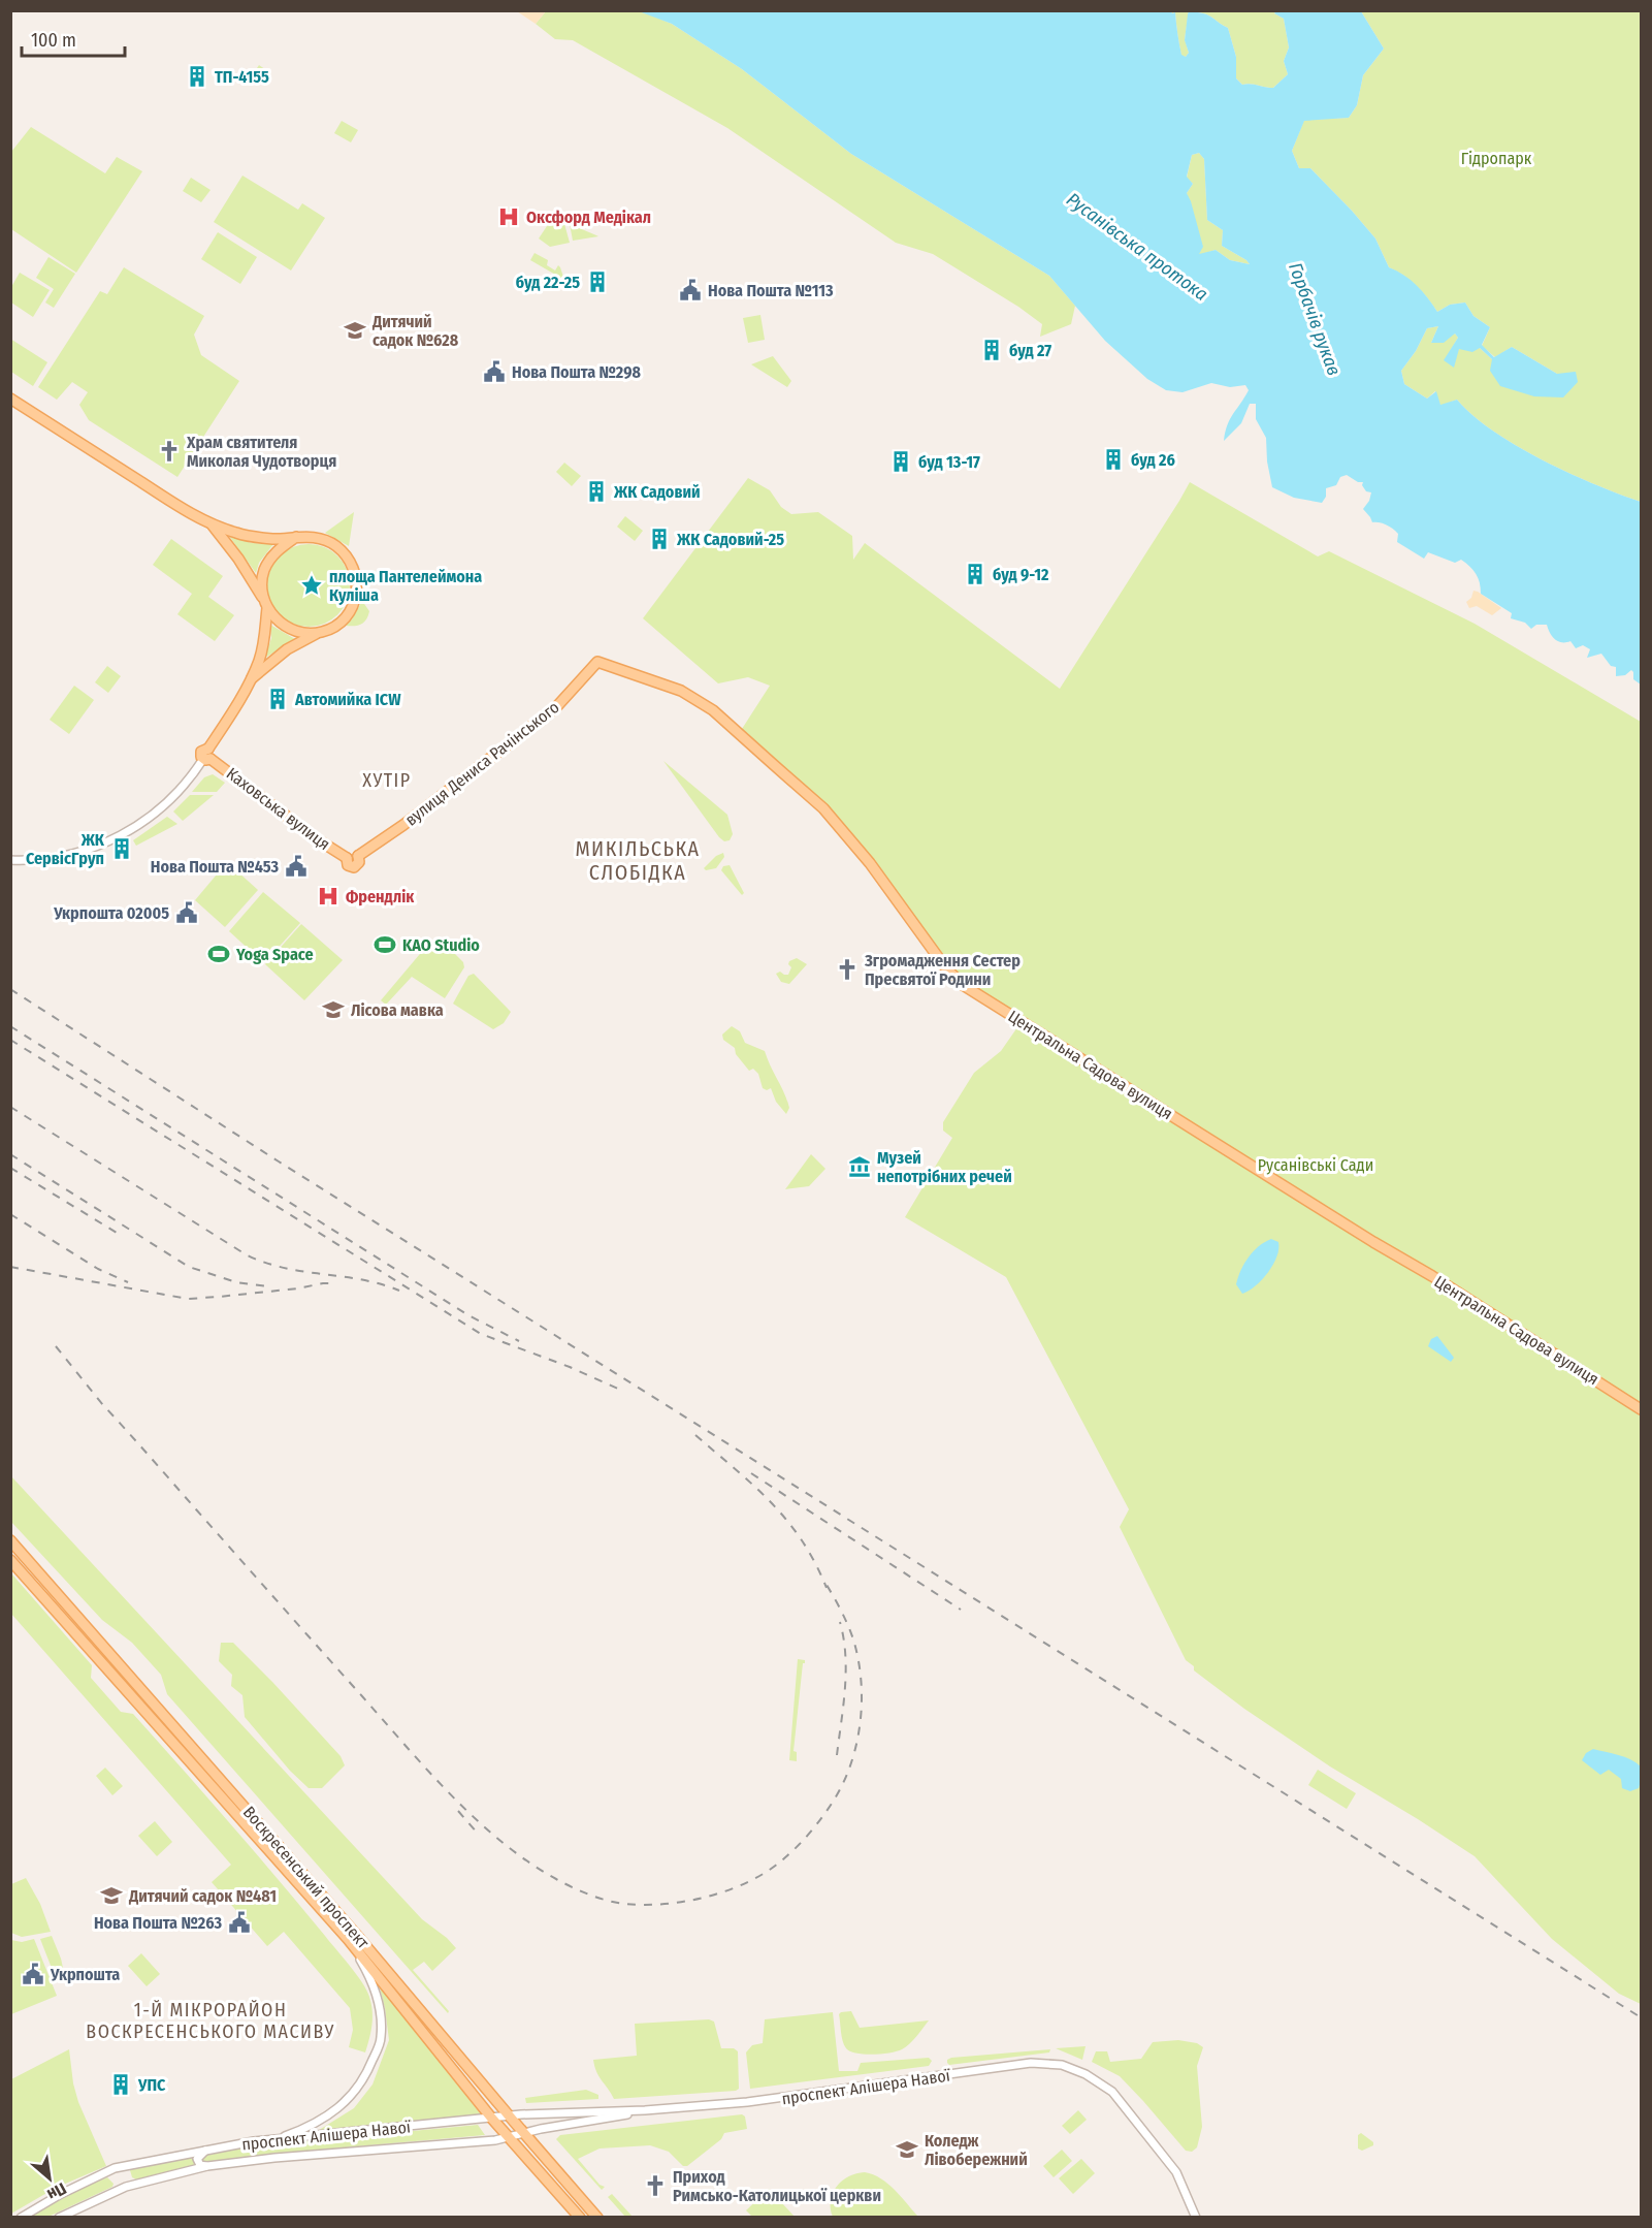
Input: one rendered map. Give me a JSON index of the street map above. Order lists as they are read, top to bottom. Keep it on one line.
{"streets":{"main road":["вулиця Дениса Рачінського","Каховська вулиця","Центральна Садова вулиця","Воскресенський проспект"],"street":["проспект Алішера Навої"]},"crossings":[["вулиця Дениса Рачінського","Каховська вулиця"],["вулиця Дениса Рачінського","Центральна Садова вулиця"],["Воскресенський проспект","проспект Алішера Навої"]],"districts":["ХУТІР","МИКІЛЬСЬКА СЛОБІДКА","1-Й МІКРОРАЙОН ВОСКРЕСЕНСЬКОГО МАСИВУ"],"water":["Русанівська протока","Горбачів рукав"],"parks":["Гідропарк","Русанівські Сади"],"places":{"building":["ТП-4155","буд 22-25","буд 27","буд 26","буд 13-17","ЖК Садовий","ЖК Садовий-25","буд 9-12","Автомийка ICW","ЖК СервісГруп","УПС"],"hospital":["Оксфорд Медікал","Френдлік"],"public building":["Нова Пошта №113","Нова Пошта №298","Нова Пошта №453","Укрпошта 02005","Нова Пошта №263","Укрпошта"],"school or university":["Дитячий садок №628","Лісова мавка","Дитячий садок №481","Коледж Лівобережний"],"church":["Храм святителя Миколая Чудотворця","Згромадження Сестер Пресвятої Родини","Приход Римсько-Католицької церкви"],"place":["площа Пантелеймона Куліша"],"sports":["KAO Studio","Yoga Space"],"museum":["Музей непотрібних речей"]},"scale_bar":"100 m","north":"bottom right"}
